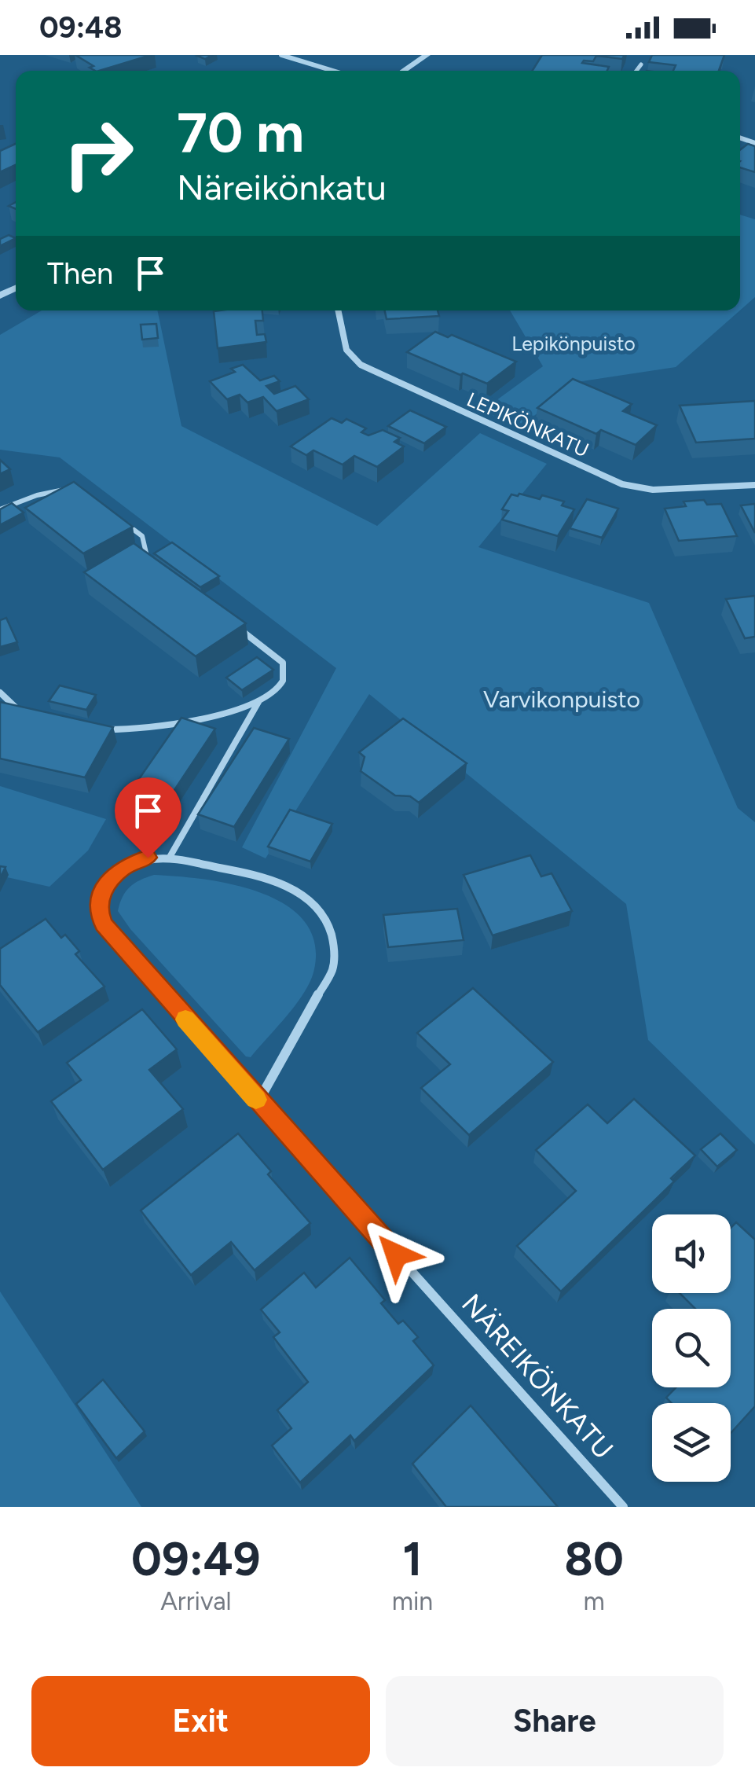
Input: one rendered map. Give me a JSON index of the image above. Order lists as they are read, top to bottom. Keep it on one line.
{"streets":{"street":["LEPIKÖNKATU","NÄREIKÖNKATU"]},"parks":["Lepikönpuisto","Varvikonpuisto"],"page":{"status":"09:48","turn":["70 m","Näreikönkatu"],"then":"Then","eta":["09:49","Arrival","1","min","80","m"],"buttons":["Exit","Share"]}}
